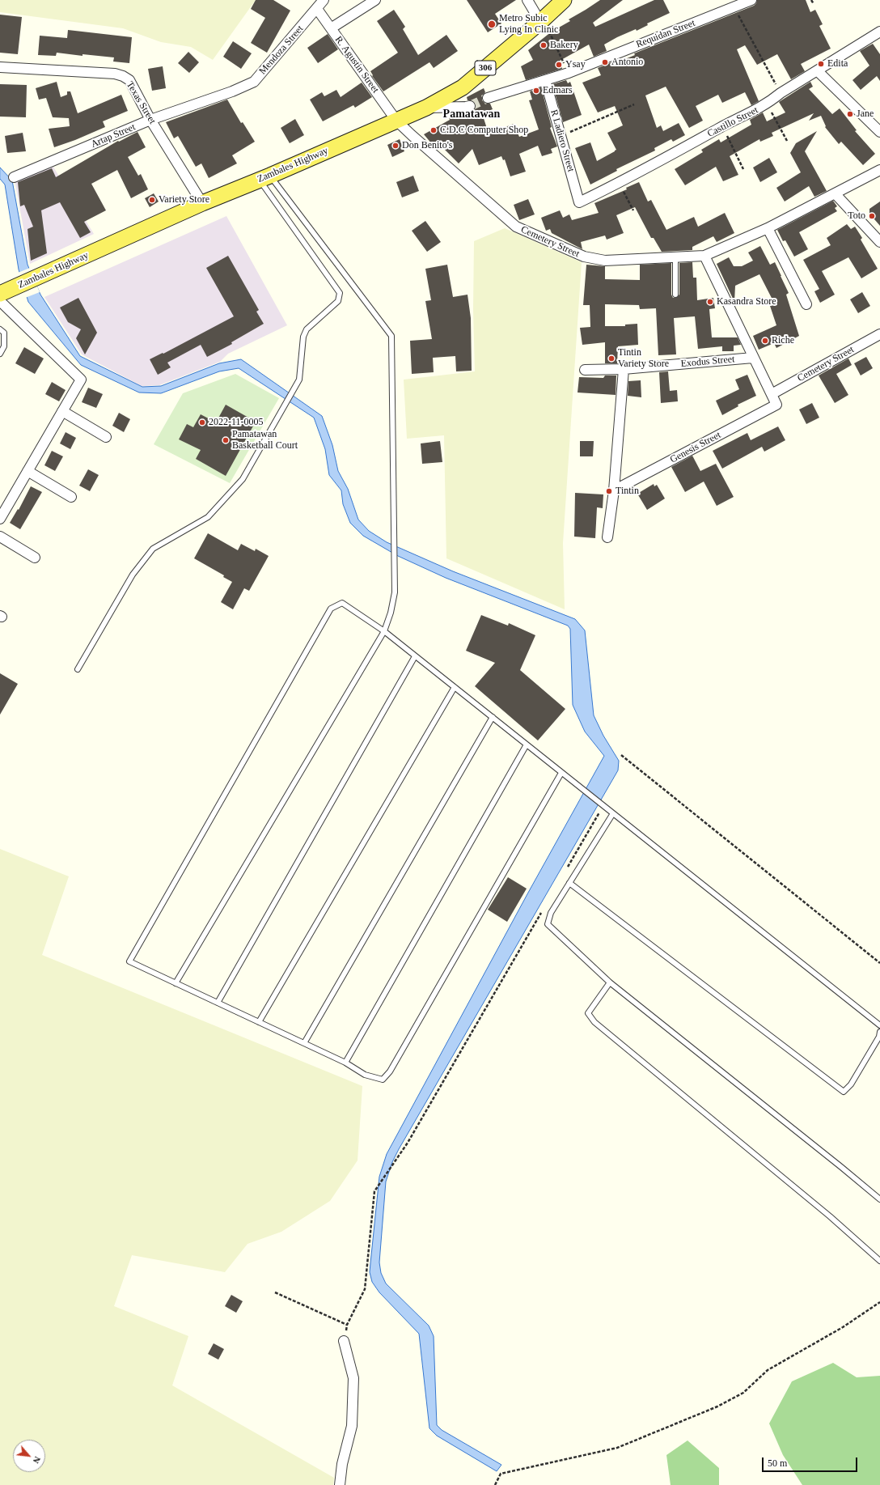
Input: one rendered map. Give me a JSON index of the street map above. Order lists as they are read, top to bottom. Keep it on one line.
{"streets":{"main road":["306","Zambales Highway"],"street":["Requidan Street","Mendoza Street","R. Agustin Street","Texas Street","Castillo Street","Artap Street","R Ladiero Street","Cemetery Street","Exodus Street","Genesis Street"]},"crossings":[["Requidan Street","R Ladiero Street"],["Mendoza Street","R. Agustin Street"],["Mendoza Street","Artap Street"],["R. Agustin Street","Zambales Highway"],["R. Agustin Street","Cemetery Street"],["Texas Street","Artap Street"],["Texas Street","Zambales Highway"],["Castillo Street","R Ladiero Street"],["Zambales Highway","Cemetery Street"],["Cemetery Street","Genesis Street"]],"districts":["Pamatawan"],"places":["Metro Subic Lying In Clinic","Bakery","Antonio","Edita","Ysay","Edmars","Jane","C.D.C Computer Shop","Don Benito's","Variety Store","Toto","Kasandra Store","Riche","Tintin Variety Store","2022-11-0005","Pamatawan Basketball Court","Tintin"],"scale_bar":"50 m","north":"bottom right"}
